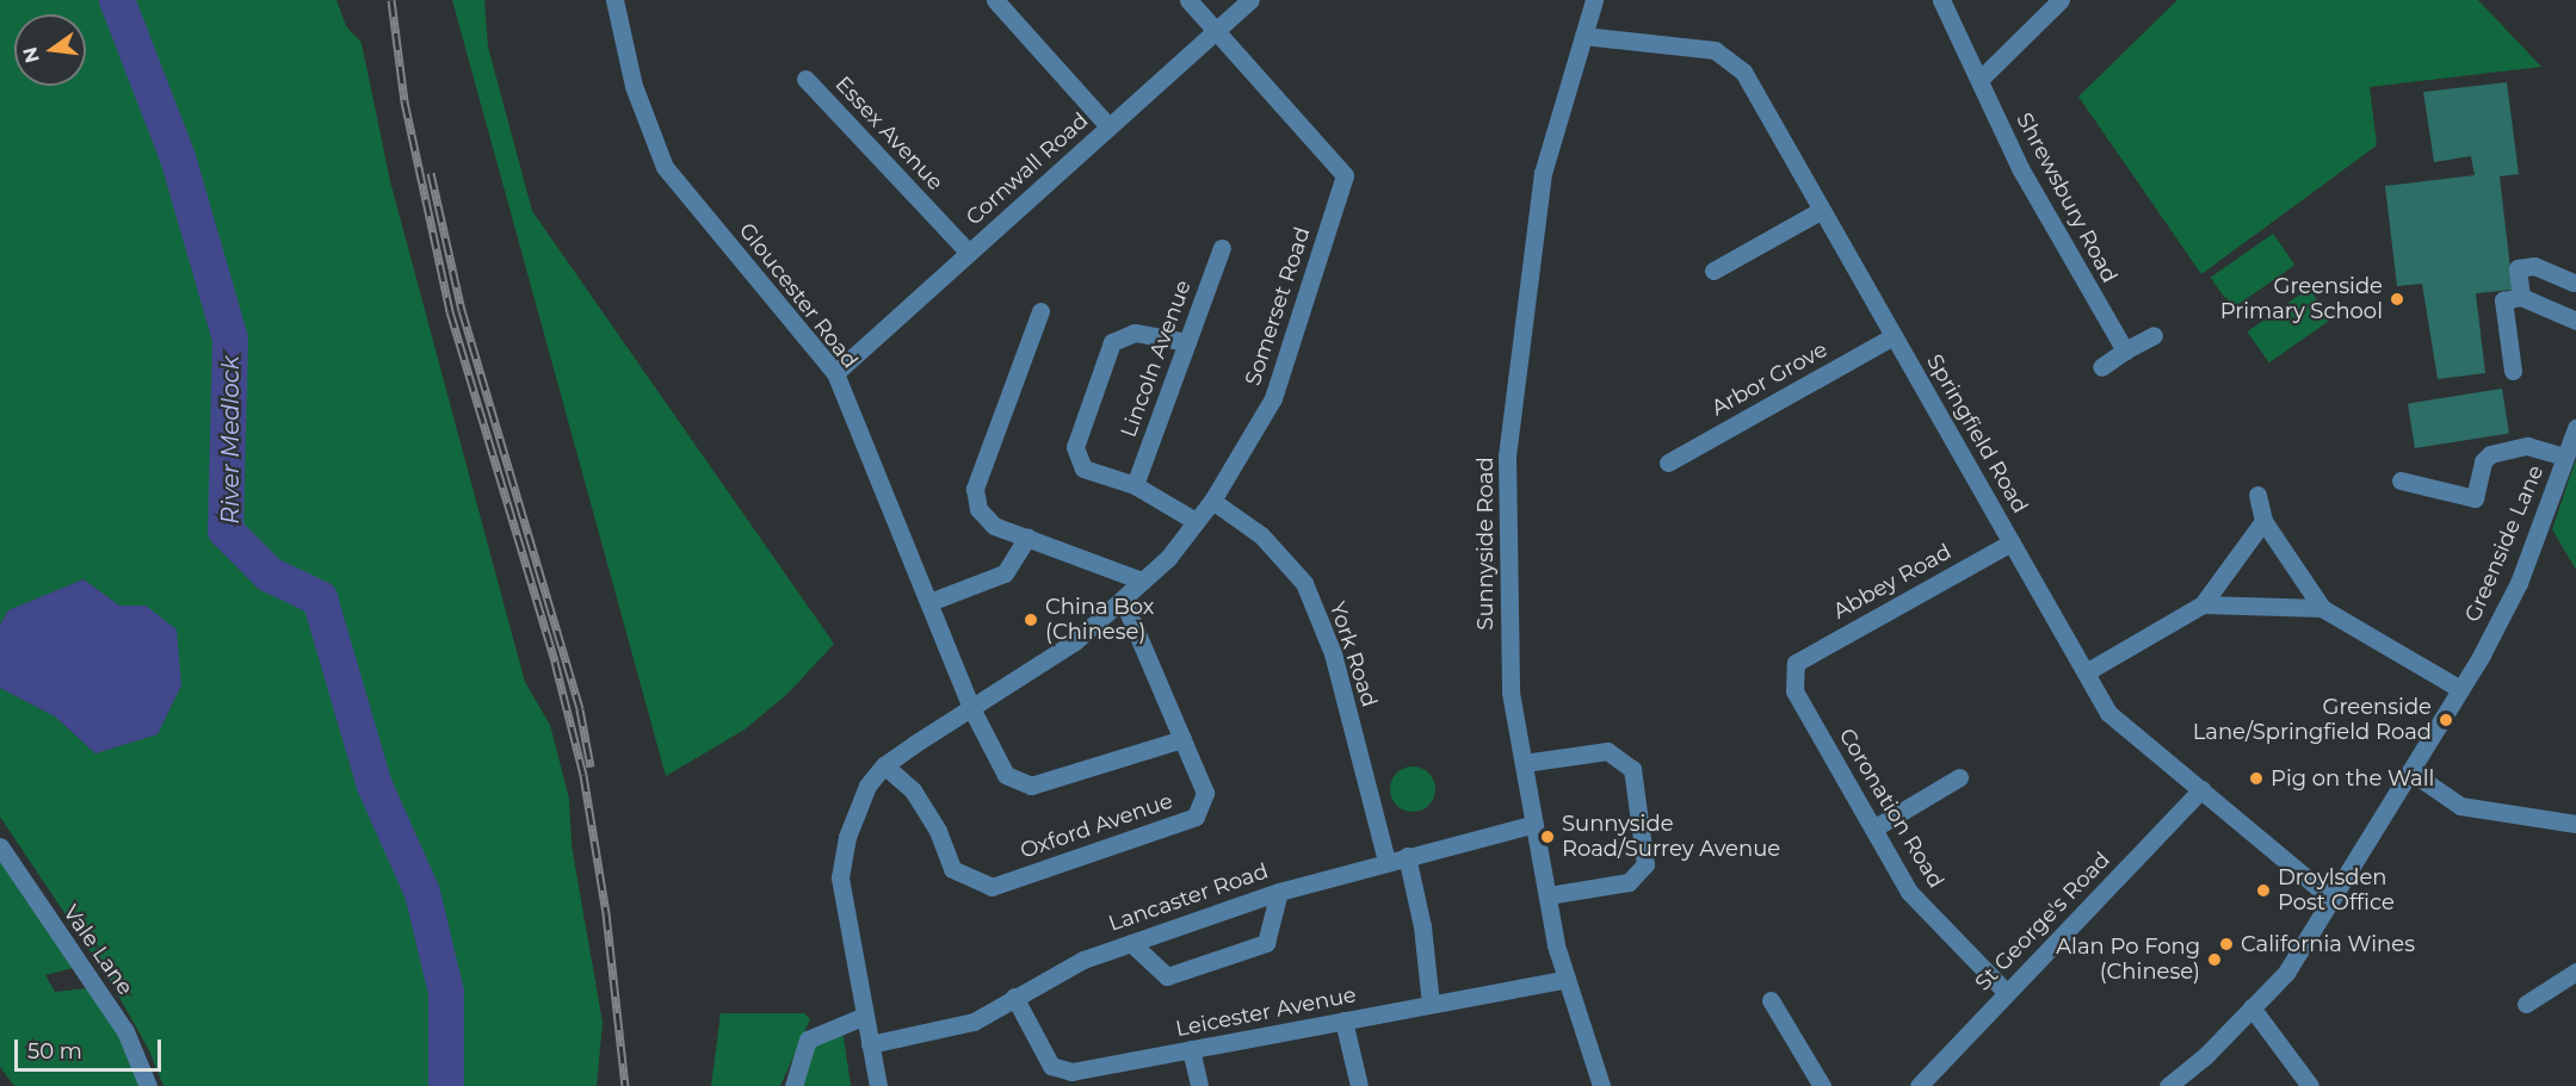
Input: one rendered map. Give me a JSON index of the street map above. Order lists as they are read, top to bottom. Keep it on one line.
{"streets":{"street":["Essex Avenue","Cornwall Road","Shrewsbury Road","Gloucester Road","Somerset Road","Lincoln Avenue","Arbor Grove","Springfield Road","Sunnyside Road","Greenside Lane","Abbey Road","York Road","Coronation Road","Oxford Avenue","Lancaster Road","St George's Road","Vale Lane","Leicester Avenue"]},"crossings":[["Essex Avenue","Cornwall Road"],["Cornwall Road","Gloucester Road"],["Cornwall Road","Somerset Road"],["Gloucester Road","Somerset Road"],["Gloucester Road","Oxford Avenue"],["Somerset Road","York Road"],["Somerset Road","Oxford Avenue"],["Somerset Road","Lancaster Road"],["Arbor Grove","Springfield Road"],["Springfield Road","Sunnyside Road"],["Springfield Road","Greenside Lane"],["Springfield Road","Abbey Road"],["Springfield Road","St George's Road"],["Sunnyside Road","Lancaster Road"],["Sunnyside Road","Leicester Avenue"],["Abbey Road","Coronation Road"],["York Road","Lancaster Road"],["Coronation Road","St George's Road"],["Lancaster Road","Leicester Avenue"]],"water":["River Medlock"],"places":["Greenside Primary School","China Box (Chinese)","Greenside Lane/Springfield Road","Pig on the Wall","Sunnyside Road/Surrey Avenue","Droylsden Post Office","California Wines","Alan Po Fong (Chinese)"],"scale_bar":"50 m","north":"left"}
